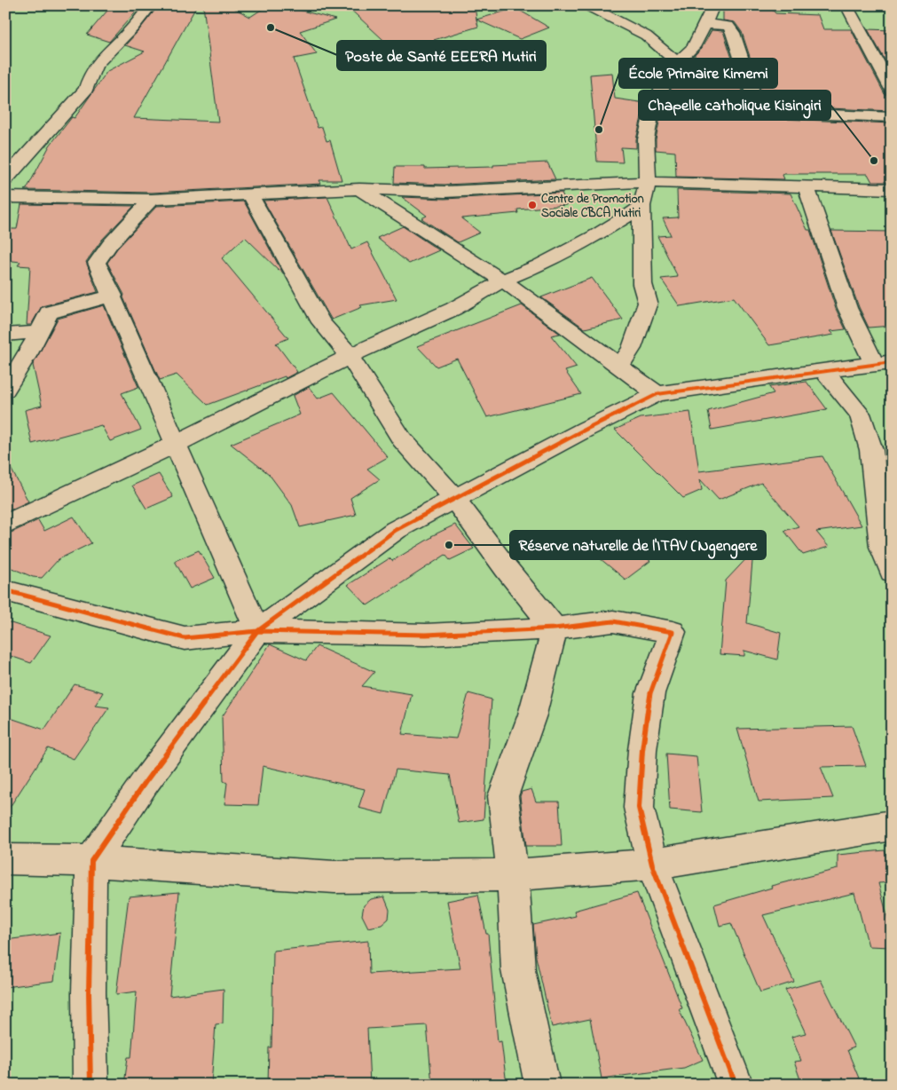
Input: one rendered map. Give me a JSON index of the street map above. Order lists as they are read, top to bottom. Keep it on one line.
{"places":["Poste de Santé EEERA Mutiri","École Primaire Kimemi","Chapelle catholique Kisingiri","Centre de Promotion Sociale CBCA Mutiri","Réserve naturelle de l'ITAV (Ngengere"]}
